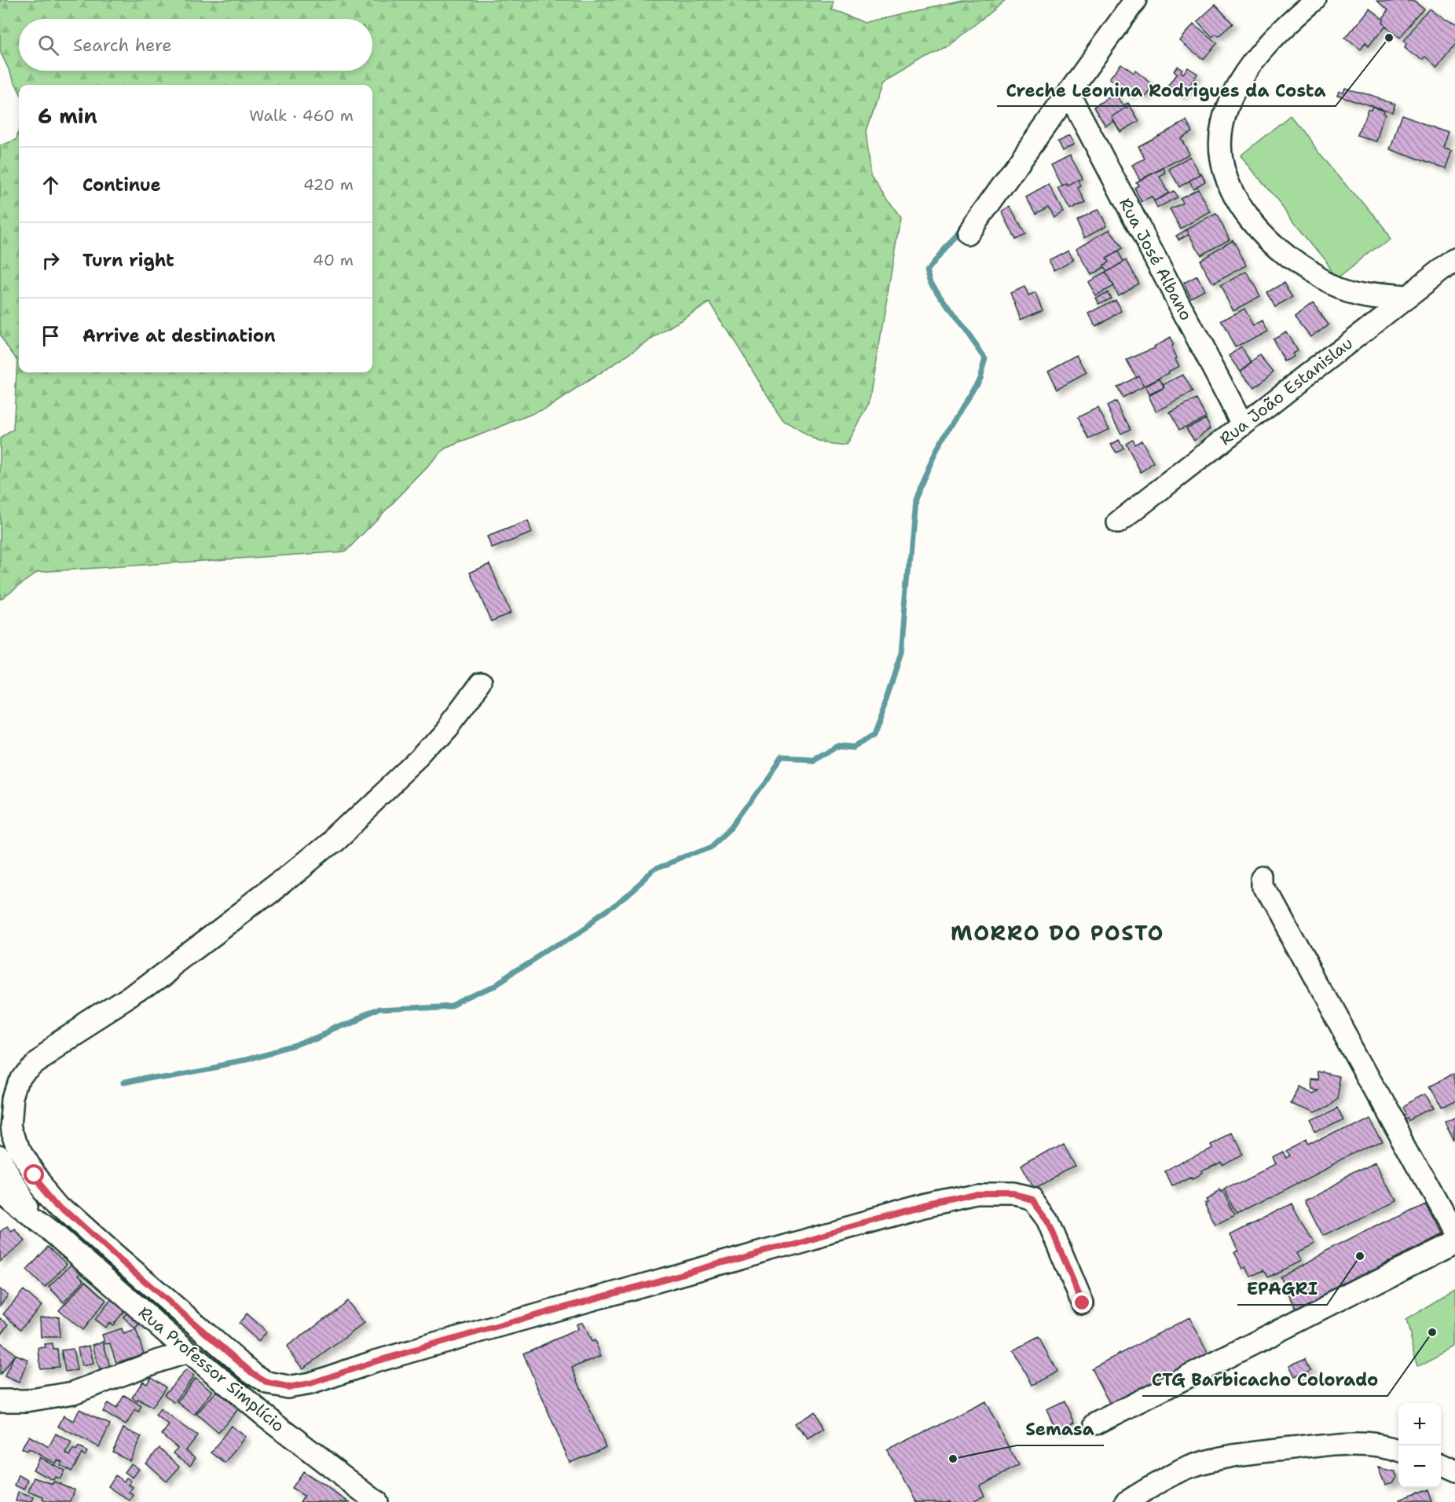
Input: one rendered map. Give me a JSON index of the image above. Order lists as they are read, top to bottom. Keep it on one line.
{"streets":{"street":["Rua José Albano","Rua João Estanislau","Rua Professor Simplício"]},"crossings":[["Rua José Albano","Rua João Estanislau"]],"districts":["MORRO DO POSTO"],"places":["Creche Leonina Rodrigues da Costa","EPAGRI","CTG Barbicacho Colorado","Semasa"],"page":{"search":"Search here","heading":["6 min","Walk · 460 m"],"list":[["Continue","420 m"],["Turn right","40 m"],"Arrive at destination"],"map_buttons":["+","−"]}}
